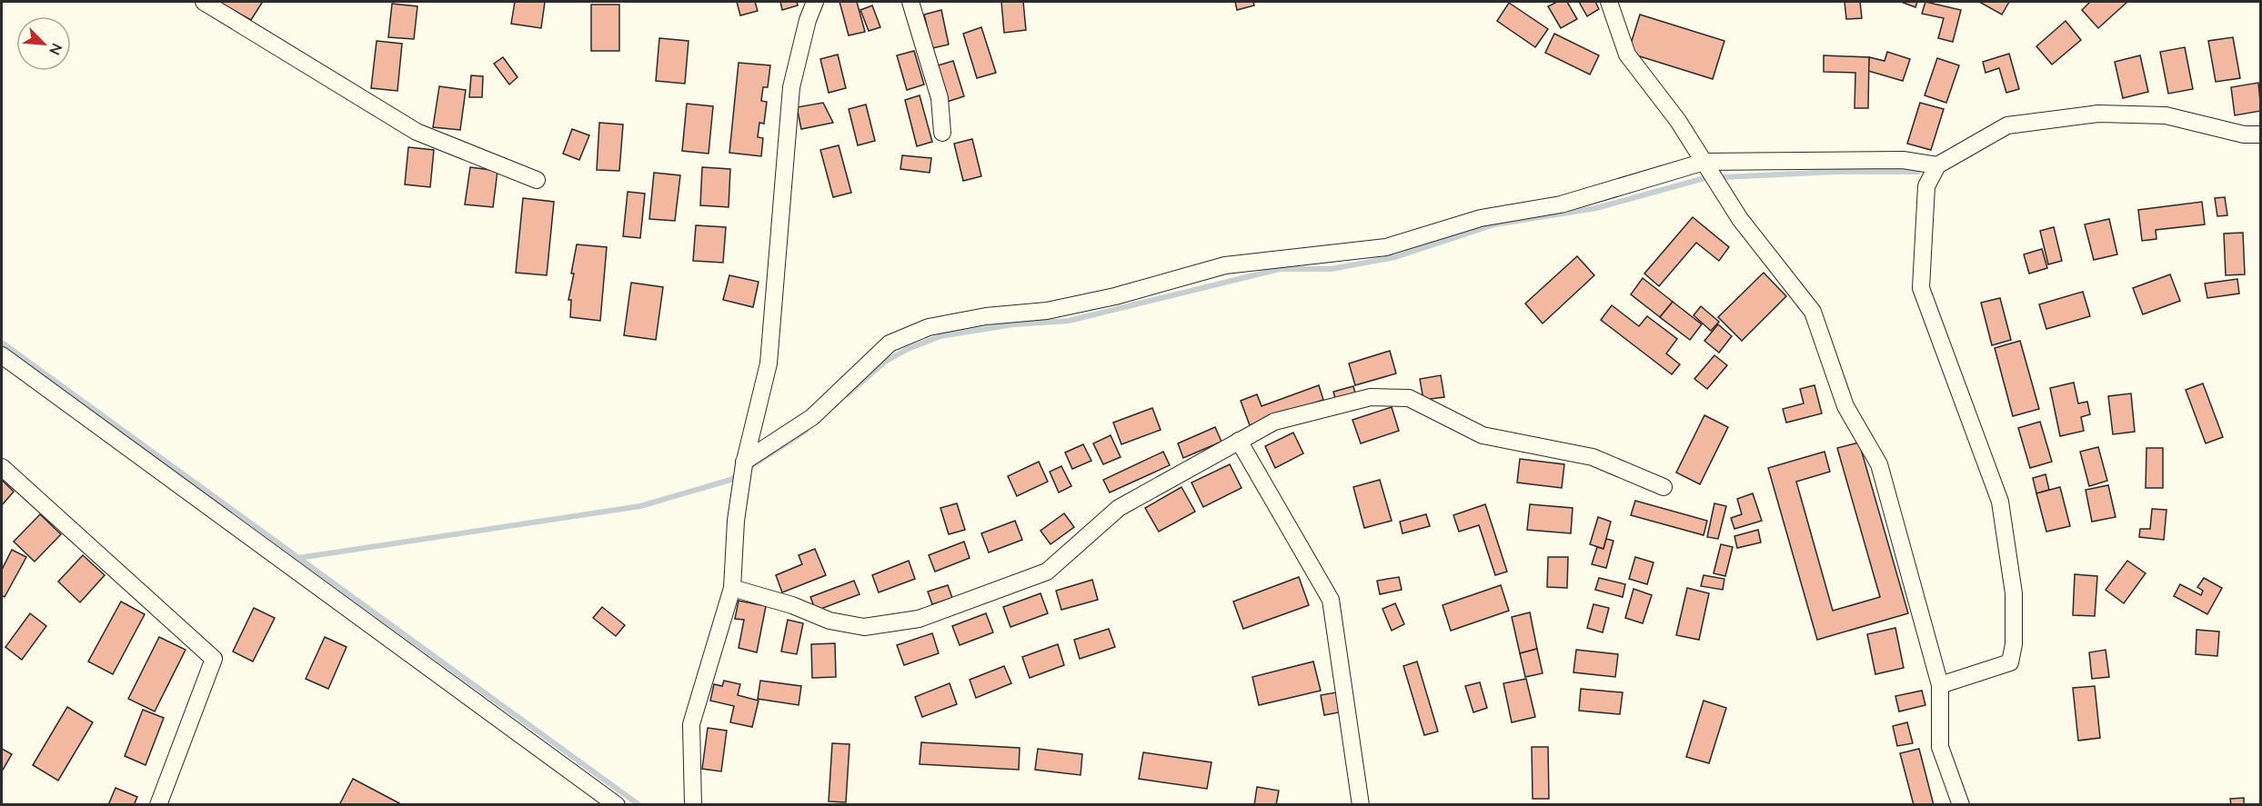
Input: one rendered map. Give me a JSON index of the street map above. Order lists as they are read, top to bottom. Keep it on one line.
{"north":"bottom right"}
